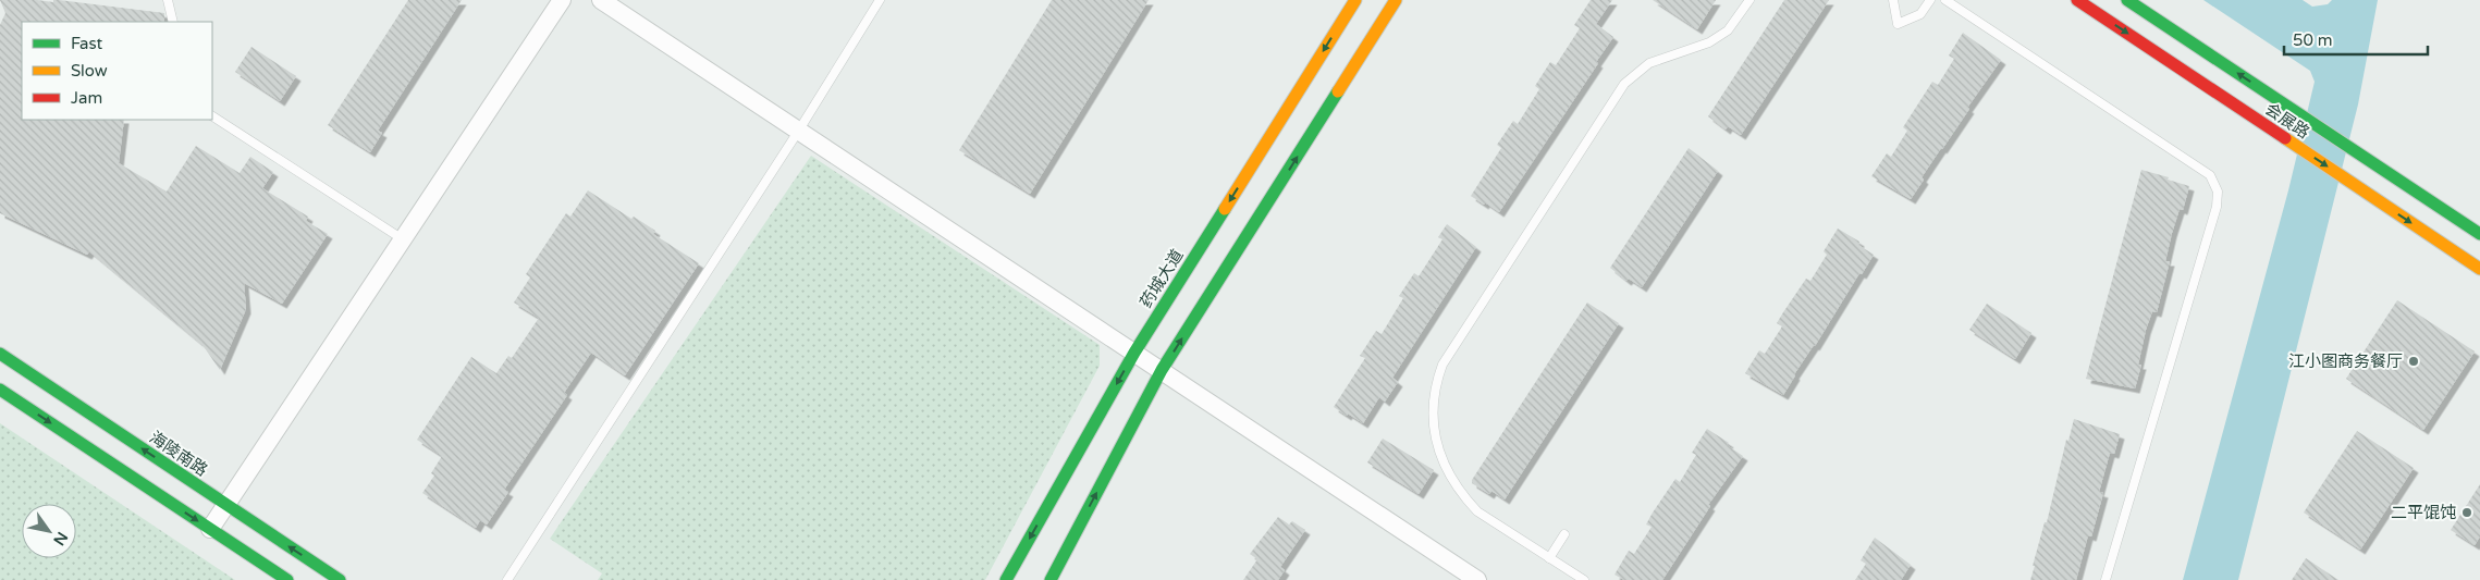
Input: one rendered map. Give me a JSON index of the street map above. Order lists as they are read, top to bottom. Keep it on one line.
{"streets":{"main road":["会展路","药城大道","海陵南路"]},"places":["江小图商务餐厅","二平馄饨"],"legend":["Fast","Slow","Jam"],"scale_bar":"50 m","north":"bottom right"}
